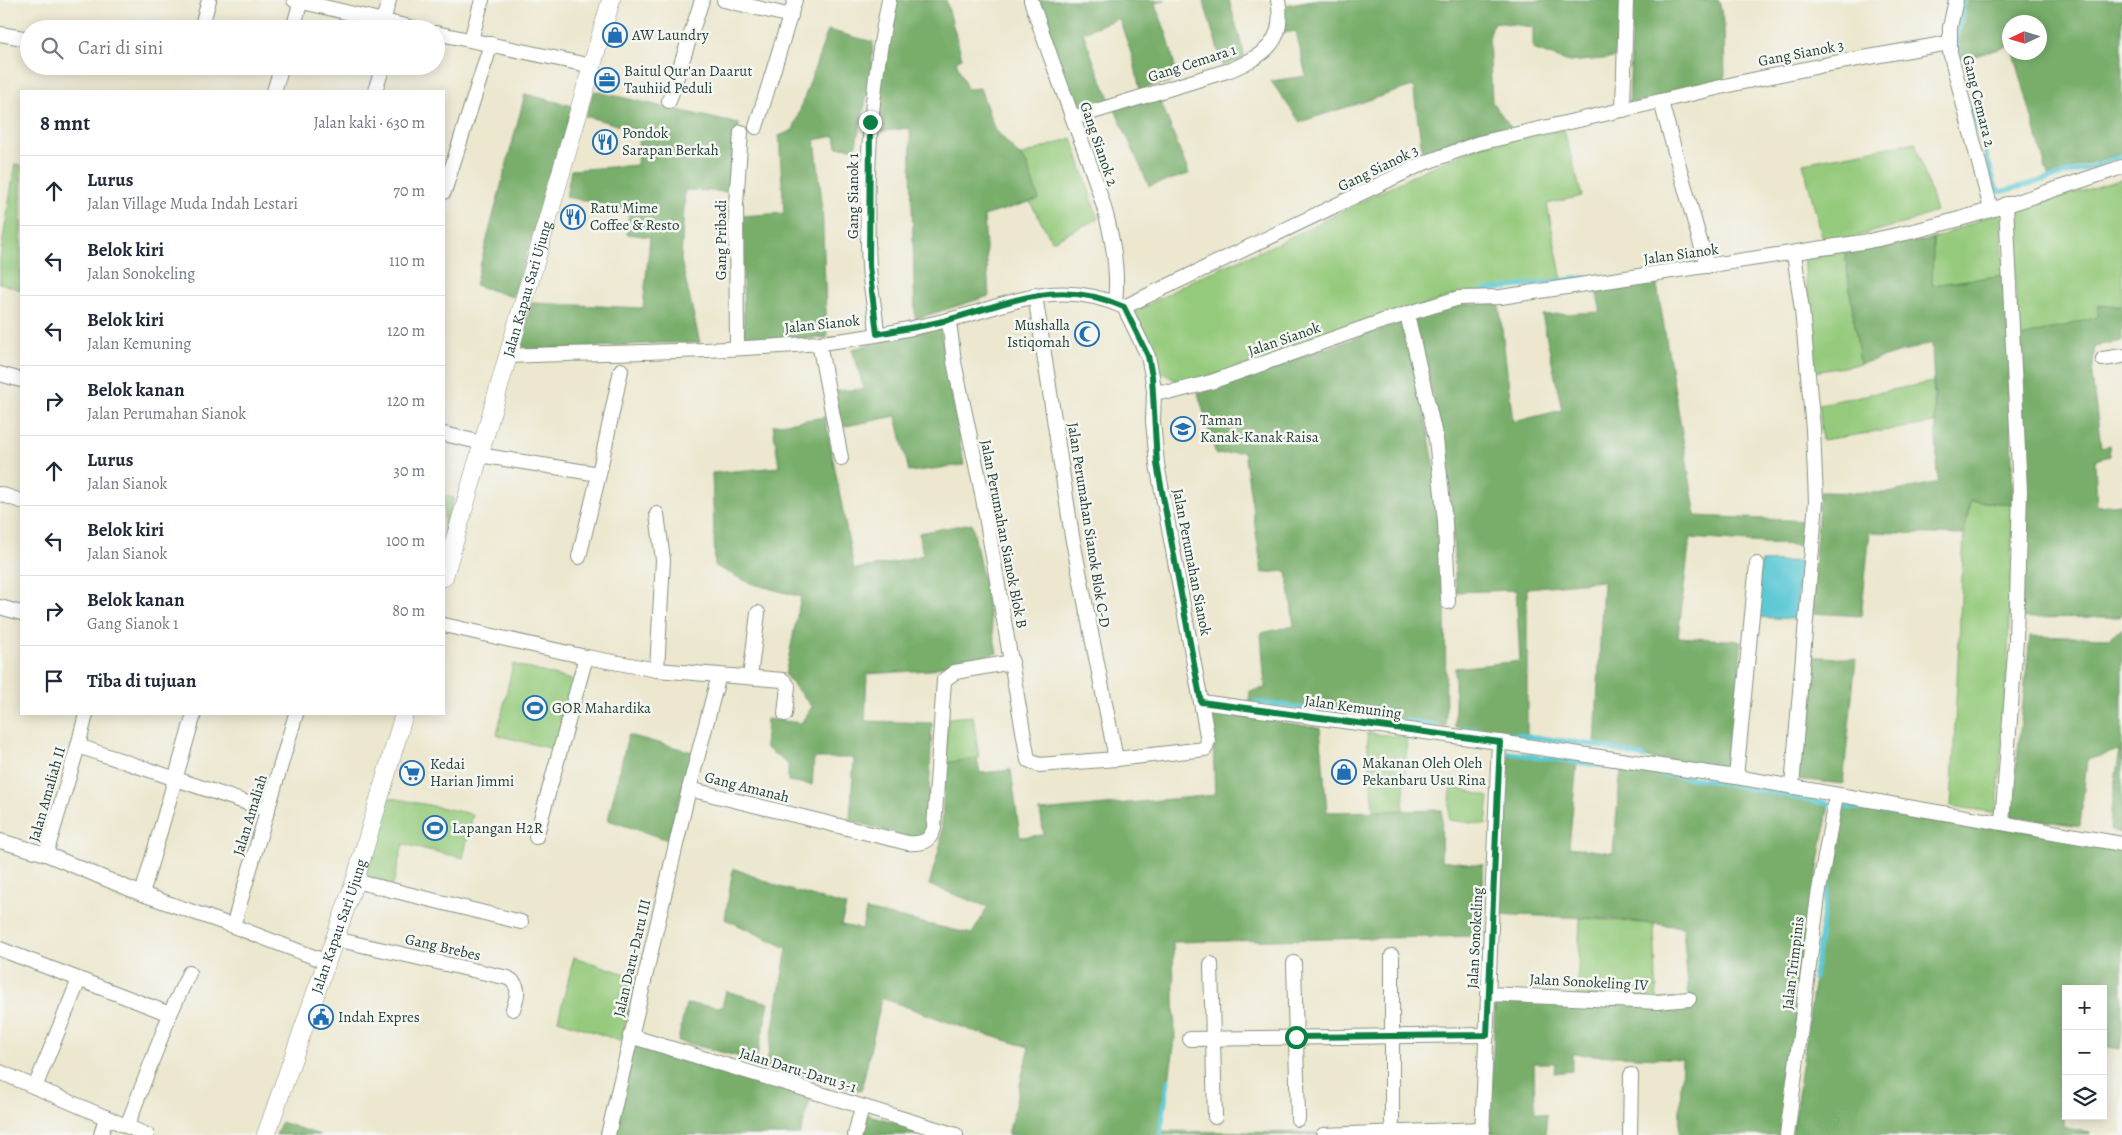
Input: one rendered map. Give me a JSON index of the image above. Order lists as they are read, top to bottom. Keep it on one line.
{"streets":{"street":["Gang Sianok 3","Gang Cemara 1","Gang Cemara 2","Gang Sianok 2","Gang Sianok 1","Gang Pribadi","Jalan Sianok","Jalan Kapau Sari Ujung","Jalan Perumahan Sianok Blok C-D","Jalan Perumahan Sianok Blok B","Jalan Perumahan Sianok","Jalan Kemuning","Gang Amanah","Jalan Amaliah II","Jalan Amaliah","Jalan Sonokeling","Gang Brebes","Jalan Daru-Daru III","Jalan Trimpinis","Jalan Sonokeling IV","Jalan Daru-Daru 3-1"]},"crossings":[["Gang Sianok 3","Gang Cemara 2"],["Gang Sianok 3","Gang Sianok 2"],["Gang Sianok 3","Jalan Sianok"],["Gang Cemara 1","Gang Sianok 2"],["Gang Cemara 2","Jalan Sianok"],["Gang Sianok 2","Jalan Sianok"],["Gang Sianok 1","Jalan Sianok"],["Gang Pribadi","Jalan Sianok"],["Jalan Sianok","Jalan Kapau Sari Ujung"],["Jalan Sianok","Jalan Perumahan Sianok Blok C-D"],["Jalan Sianok","Jalan Perumahan Sianok Blok B"],["Jalan Sianok","Jalan Perumahan Sianok"],["Jalan Kapau Sari Ujung","Gang Brebes"],["Jalan Perumahan Sianok Blok C-D","Jalan Perumahan Sianok Blok B"],["Jalan Perumahan Sianok Blok C-D","Jalan Perumahan Sianok"],["Jalan Perumahan Sianok Blok B","Jalan Perumahan Sianok"],["Jalan Perumahan Sianok Blok B","Gang Amanah"],["Jalan Perumahan Sianok","Jalan Kemuning"],["Jalan Kemuning","Jalan Sonokeling"],["Jalan Kemuning","Jalan Trimpinis"],["Gang Amanah","Jalan Daru-Daru III"],["Jalan Sonokeling","Jalan Sonokeling IV"],["Jalan Daru-Daru III","Jalan Daru-Daru 3-1"]],"places":{"shop":["AW Laundry","Makanan Oleh Oleh Pekanbaru Usu Rina"],"office":["Baitul Qur'an Daarut Tauhiid Peduli"],"restaurant":["Pondok Sarapan Berkah","Ratu Mime Coffee & Resto"],"mosque":["Mushalla Istiqomah"],"school or university":["Taman Kanak-Kanak Raisa"],"sports":["GOR Mahardika","Lapangan H2R"],"supermarket":["Kedai Harian Jimmi"],"public building":["Indah Expres"]},"north":"left","page":{"search":"Cari di sini","heading":["8 mnt","Jalan kaki · 630 m"],"list":[["Lurus","Jalan Village Muda Indah Lestari","70 m"],["Belok kiri","Jalan Sonokeling","110 m"],["Belok kiri","Jalan Kemuning","120 m"],["Belok kanan","Jalan Perumahan Sianok","120 m"],["Lurus","Jalan Sianok","30 m"],["Belok kiri","Jalan Sianok","100 m"],["Belok kanan","Gang Sianok 1","80 m"],"Tiba di tujuan"],"map_buttons":["+","−"]}}
